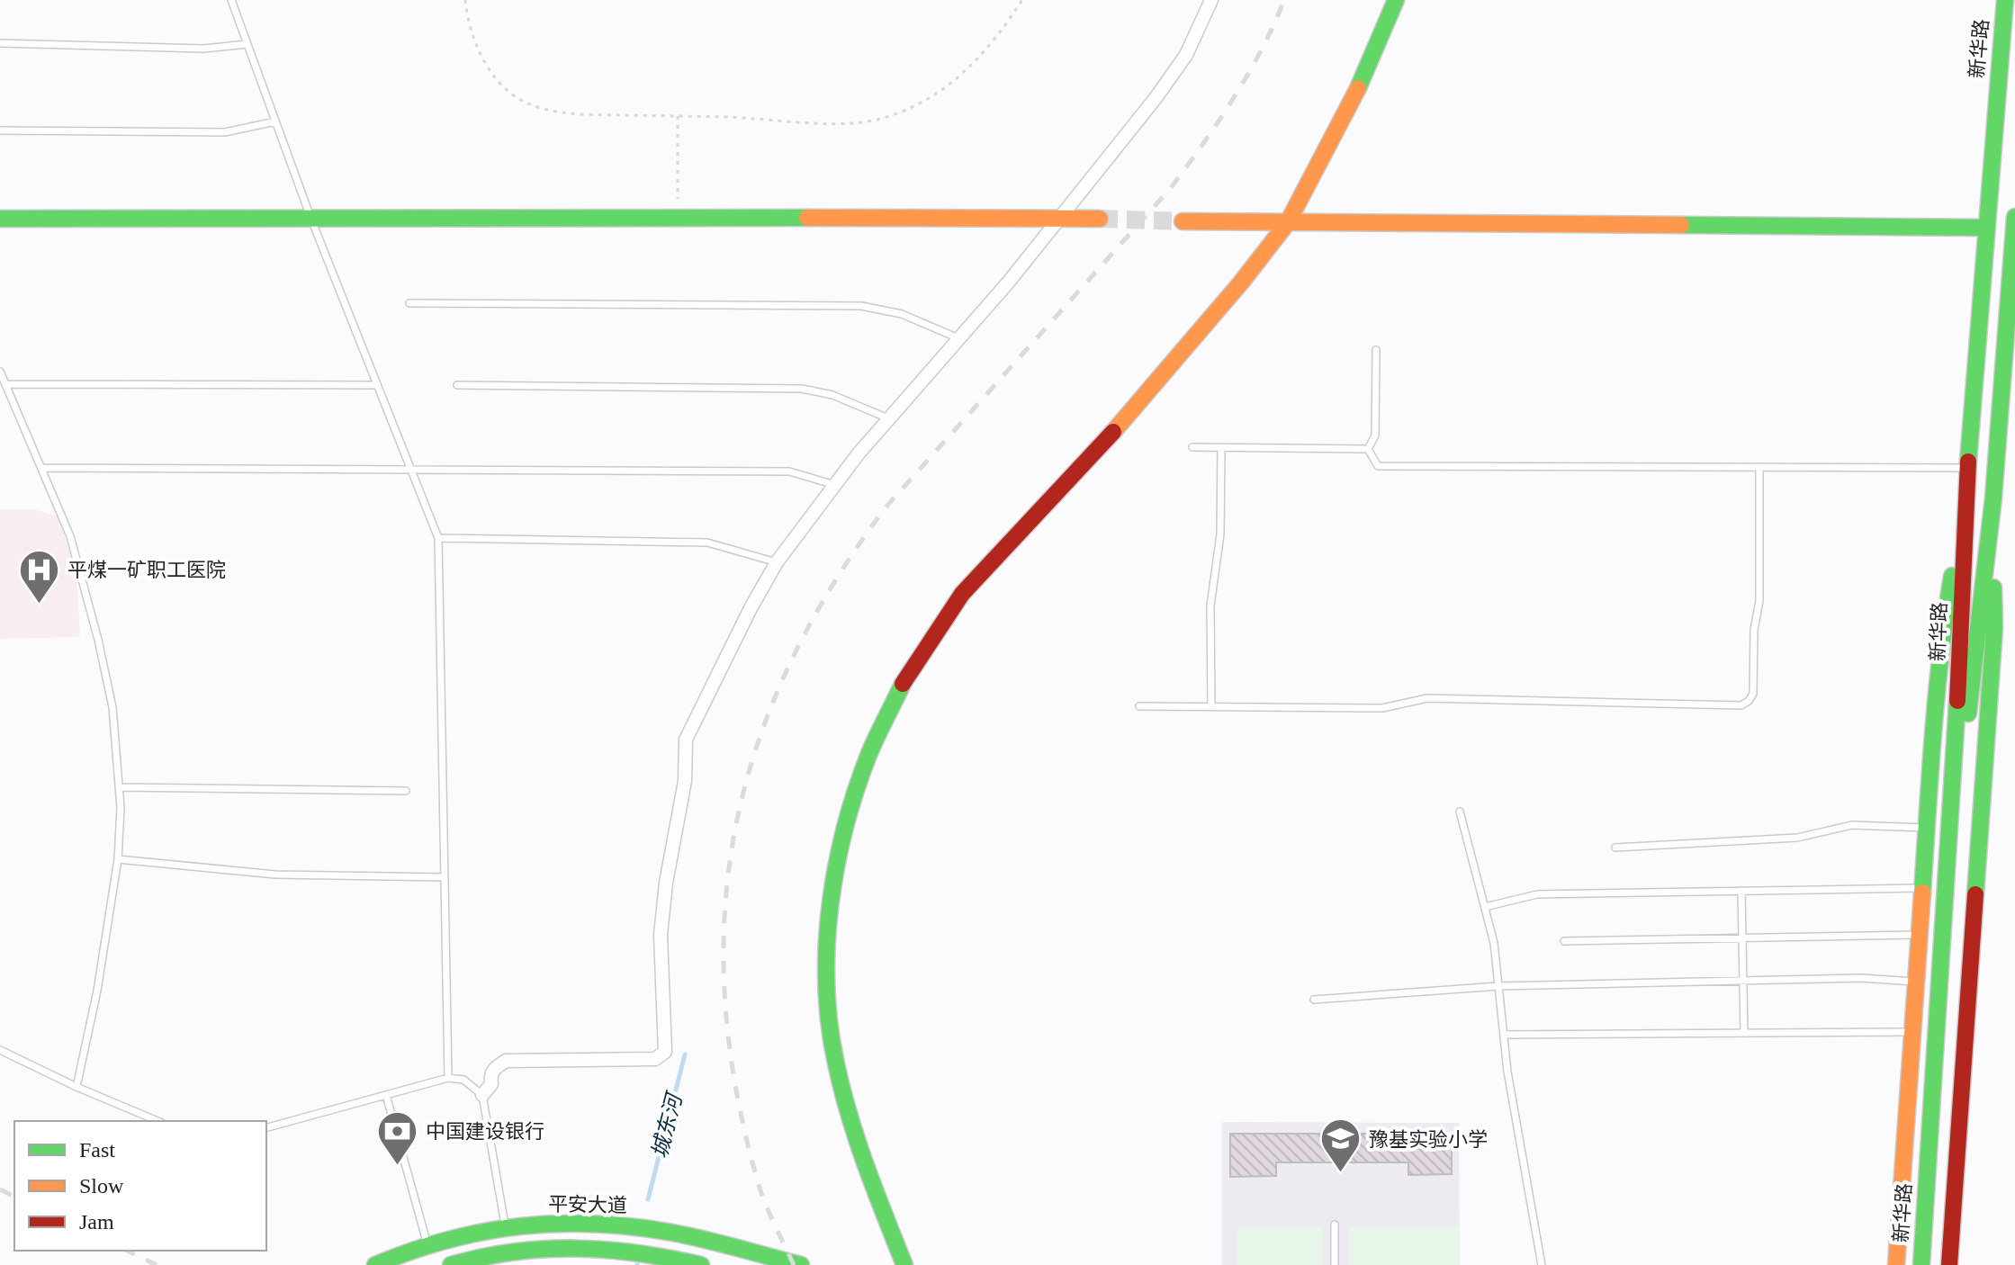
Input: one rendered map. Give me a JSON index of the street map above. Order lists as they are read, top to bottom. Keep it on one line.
{"streets":{"main road":["新华路","平安大道"]},"water":["城东河"],"places":{"hospital":["平煤一矿职工医院"],"bank":["中国建设银行"],"school or university":["豫基实验小学"]},"legend":["Fast","Slow","Jam"]}
